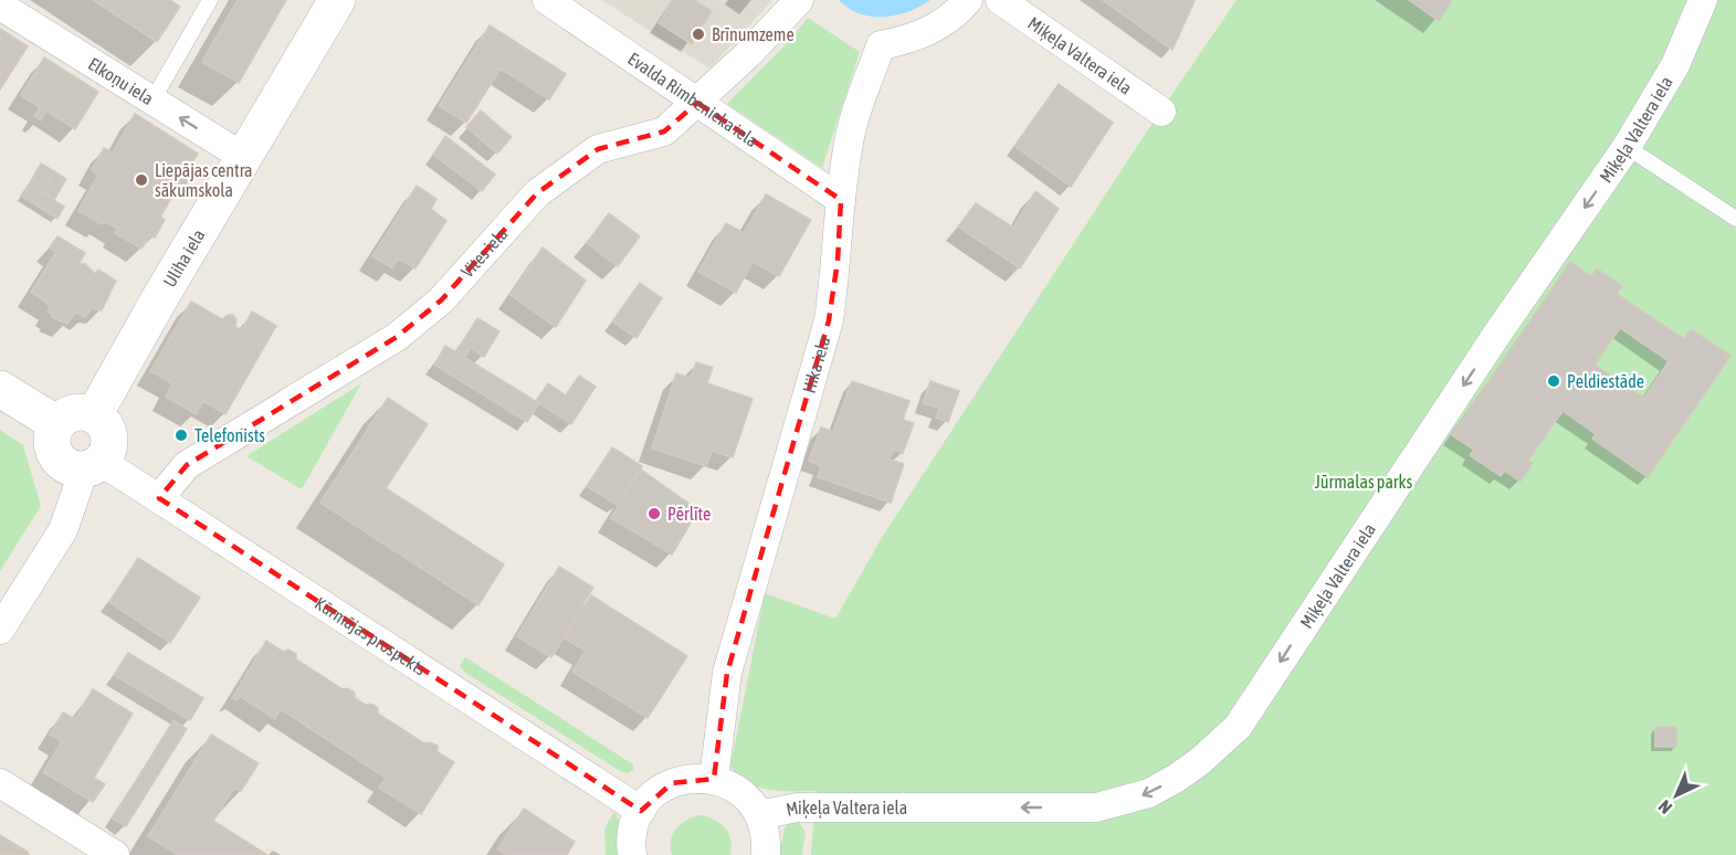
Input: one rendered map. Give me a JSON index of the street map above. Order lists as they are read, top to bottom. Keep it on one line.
{"streets":{"main road":["Uliha iela"],"street":["Miķeļa Valtera iela","Elkoņu iela","Evalda Rimbenieka iela","Vites iela","Hika iela","Kūrmājas prospekts"]},"crossings":[["Elkoņu iela","Uliha iela"],["Evalda Rimbenieka iela","Vites iela"],["Evalda Rimbenieka iela","Hika iela"],["Vites iela","Kūrmājas prospekts"],["Uliha iela","Kūrmājas prospekts"]],"one_way":["Miķeļa Valtera iela","Elkoņu iela"],"parks":["Jūrmalas parks"],"places":["Brīnumzeme","Liepājas centra sākumskola","Peldiestāde","Telefonists","Pērlīte"],"north":"bottom left"}
